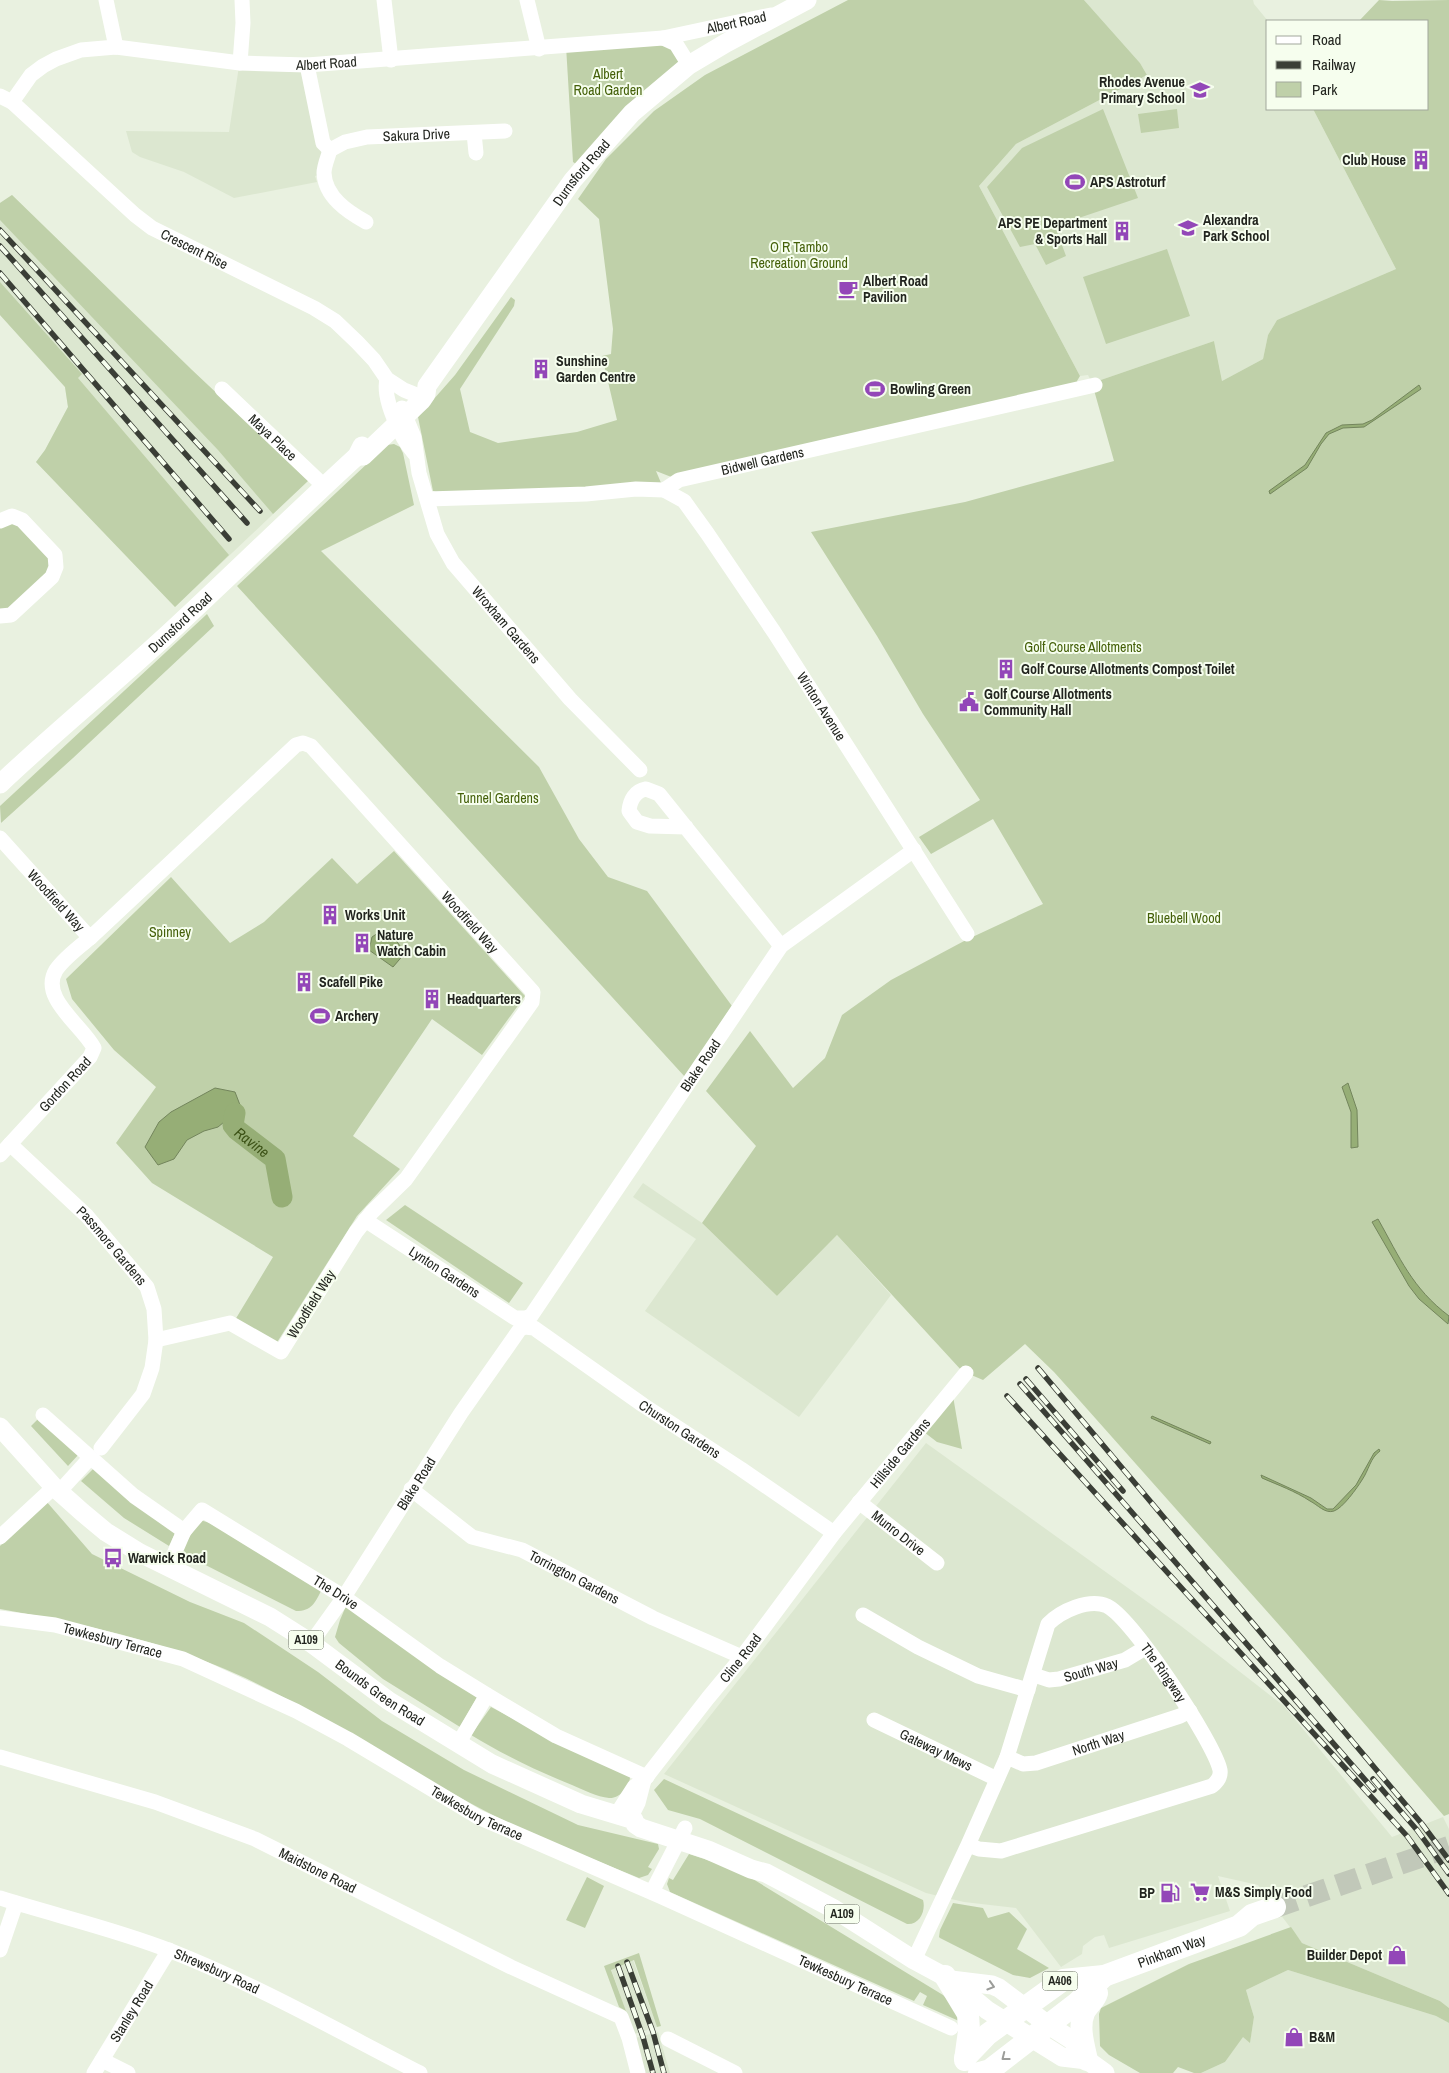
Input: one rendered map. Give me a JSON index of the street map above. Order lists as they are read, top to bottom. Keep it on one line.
{"streets":{"highway":["Pinkham Way","A406"],"main road":["Albert Road","Durnsford Road","A109","Bounds Green Road"],"street":["Sakura Drive","Crescent Rise","Maya Place","Bidwell Gardens","Wroxham Gardens","Winton Avenue","Woodfield Way","Blake Road","Gordon Road","Passmore Gardens","Lynton Gardens","Churston Gardens","Hillside Gardens","Munro Drive","Torrington Gardens","The Drive","Tewkesbury Terrace","Cline Road","South Way","The Ringway","North Way","Gateway Mews","Maidstone Road","Shrewsbury Road","Stanley Road"]},"crossings":[["Albert Road","Durnsford Road"],["Albert Road","Crescent Rise"],["Durnsford Road","Crescent Rise"],["Durnsford Road","Maya Place"],["Durnsford Road","Wroxham Gardens"],["Crescent Rise","Wroxham Gardens"],["Bidwell Gardens","Wroxham Gardens"],["Bidwell Gardens","Winton Avenue"],["Winton Avenue","Blake Road"],["Woodfield Way","Gordon Road"],["Woodfield Way","Passmore Gardens"],["Woodfield Way","Lynton Gardens"],["Blake Road","Lynton Gardens"],["Blake Road","Churston Gardens"],["Blake Road","Torrington Gardens"],["Blake Road","The Drive"],["Blake Road","Bounds Green Road"],["Gordon Road","Passmore Gardens"],["Passmore Gardens","Bounds Green Road"],["Lynton Gardens","Churston Gardens"],["Churston Gardens","Hillside Gardens"],["Churston Gardens","Cline Road"],["Hillside Gardens","Munro Drive"],["Hillside Gardens","Cline Road"],["Torrington Gardens","Cline Road"],["The Drive","Cline Road"],["The Drive","Bounds Green Road"],["A109","Bounds Green Road"],["A109","Pinkham Way"],["A109","A406"],["Cline Road","Bounds Green Road"],["South Way","The Ringway"],["The Ringway","Bounds Green Road"],["The Ringway","North Way"],["The Ringway","Gateway Mews"],["Bounds Green Road","Pinkham Way"],["Bounds Green Road","A406"],["Pinkham Way","A406"],["Shrewsbury Road","Stanley Road"]],"water":["Ravine"],"parks":["Albert Road Garden","O R Tambo Recreation Ground","Golf Course Allotments","Tunnel Gardens","Bluebell Wood","Spinney"],"places":{"school or university":["Rhodes Avenue Primary School","Alexandra Park School"],"building":["Club House","APS PE Department & Sports Hall","Sunshine Garden Centre","Golf Course Allotments Compost Toilet","Works Unit","Nature Watch Cabin","Scafell Pike","Headquarters"],"sports":["APS Astroturf","Bowling Green","Archery"],"cafe":["Albert Road Pavilion"],"public building":["Golf Course Allotments Community Hall"],"bus stop":["Warwick Road"],"supermarket":["M&S Simply Food"],"fuel station":["BP"],"shop":["Builder Depot","B&M"]},"legend":["Road","Railway","Park"]}
